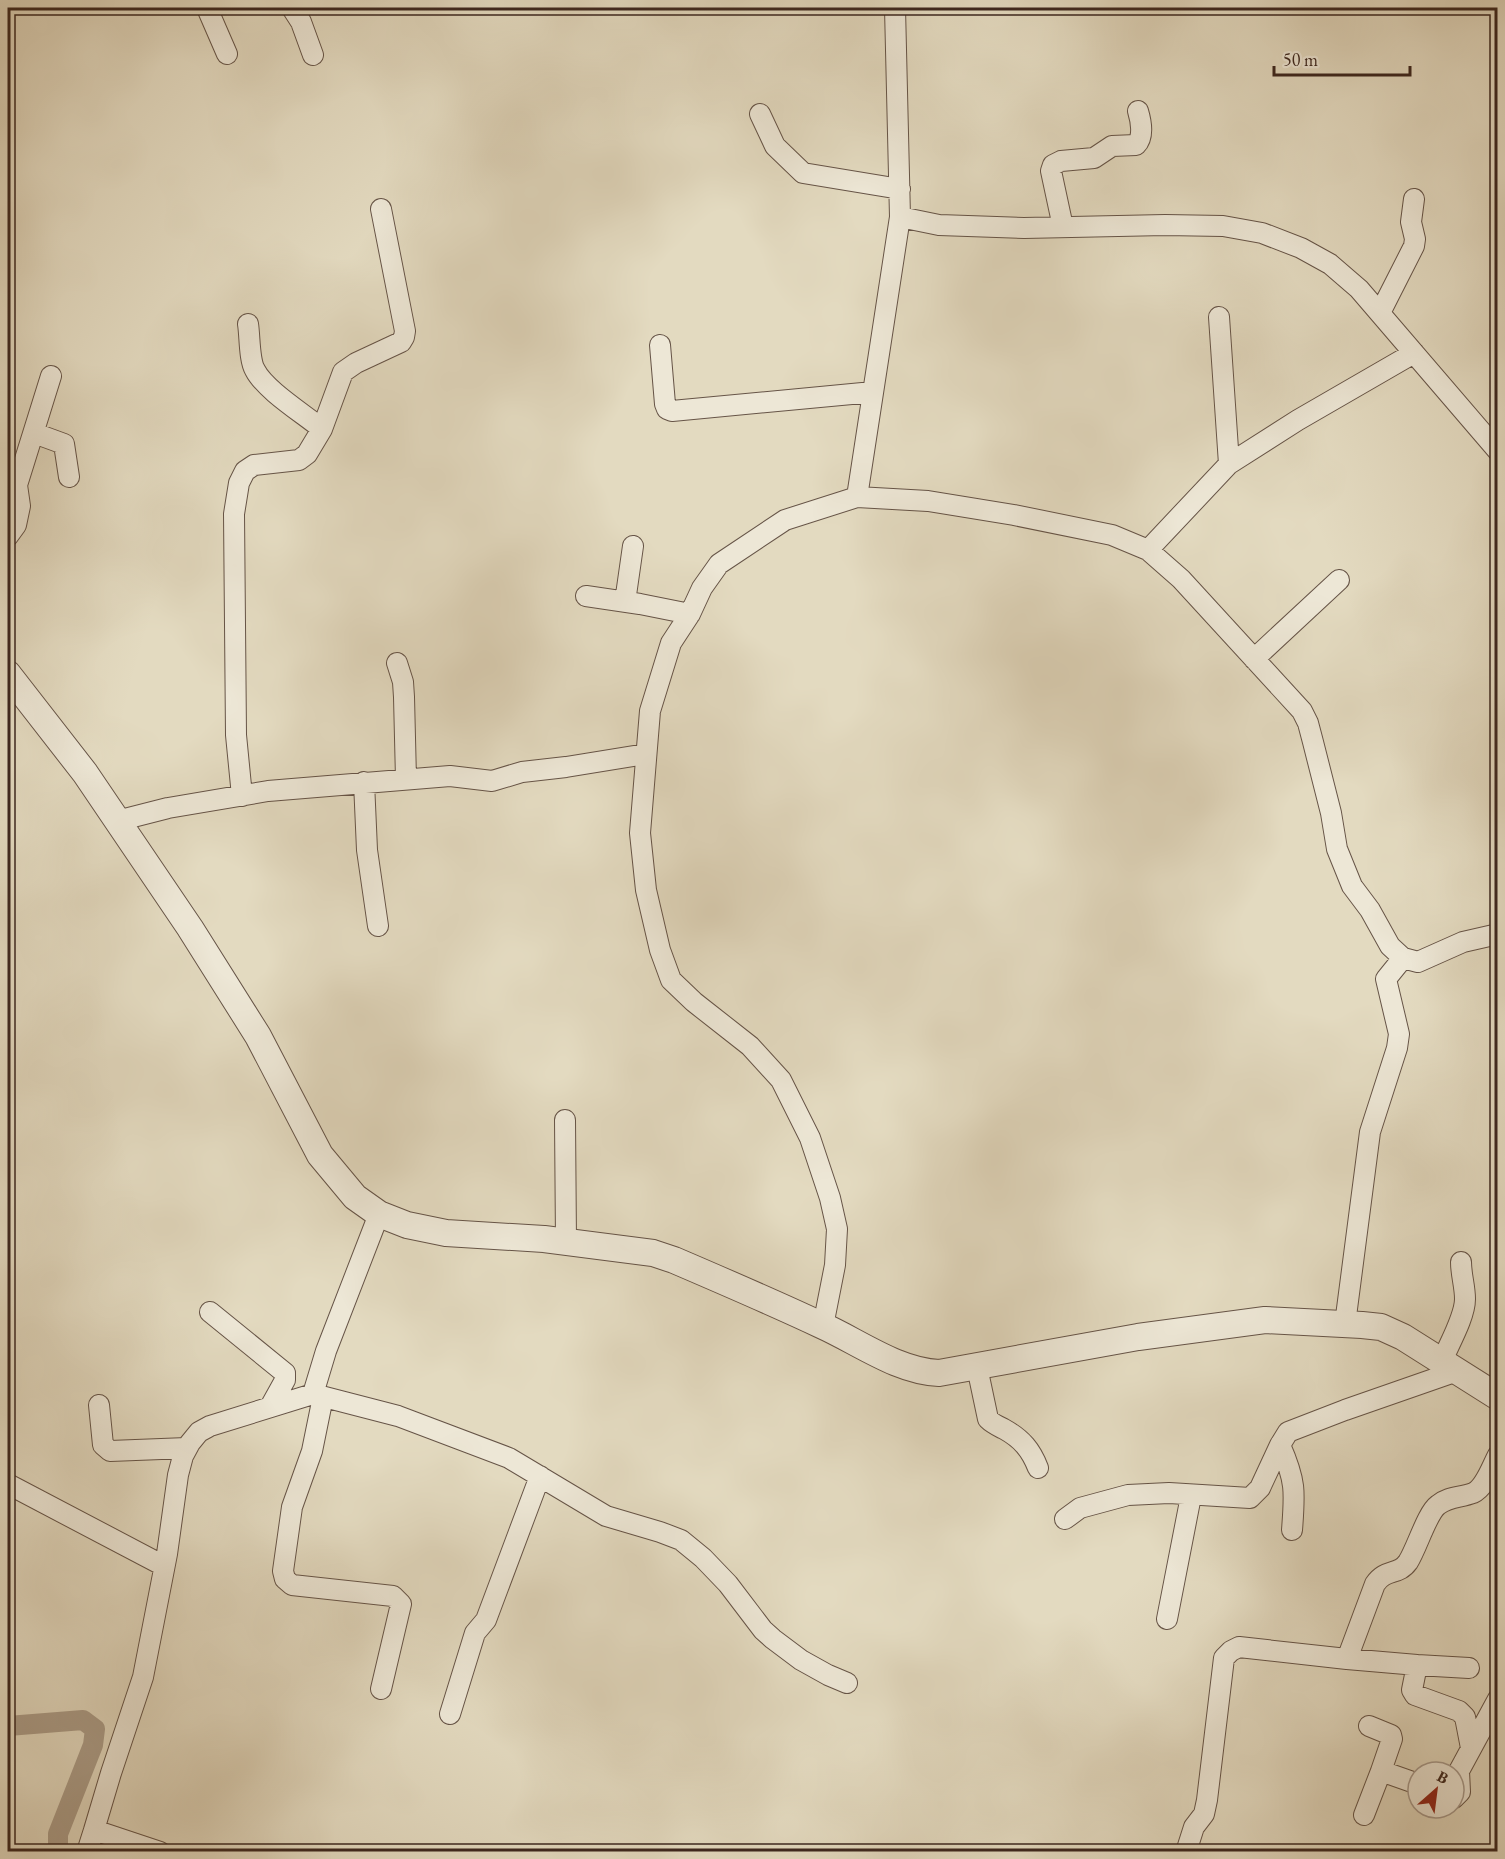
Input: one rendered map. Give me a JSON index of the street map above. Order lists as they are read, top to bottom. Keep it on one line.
{"scale_bar":"50 m","north":"top right"}
